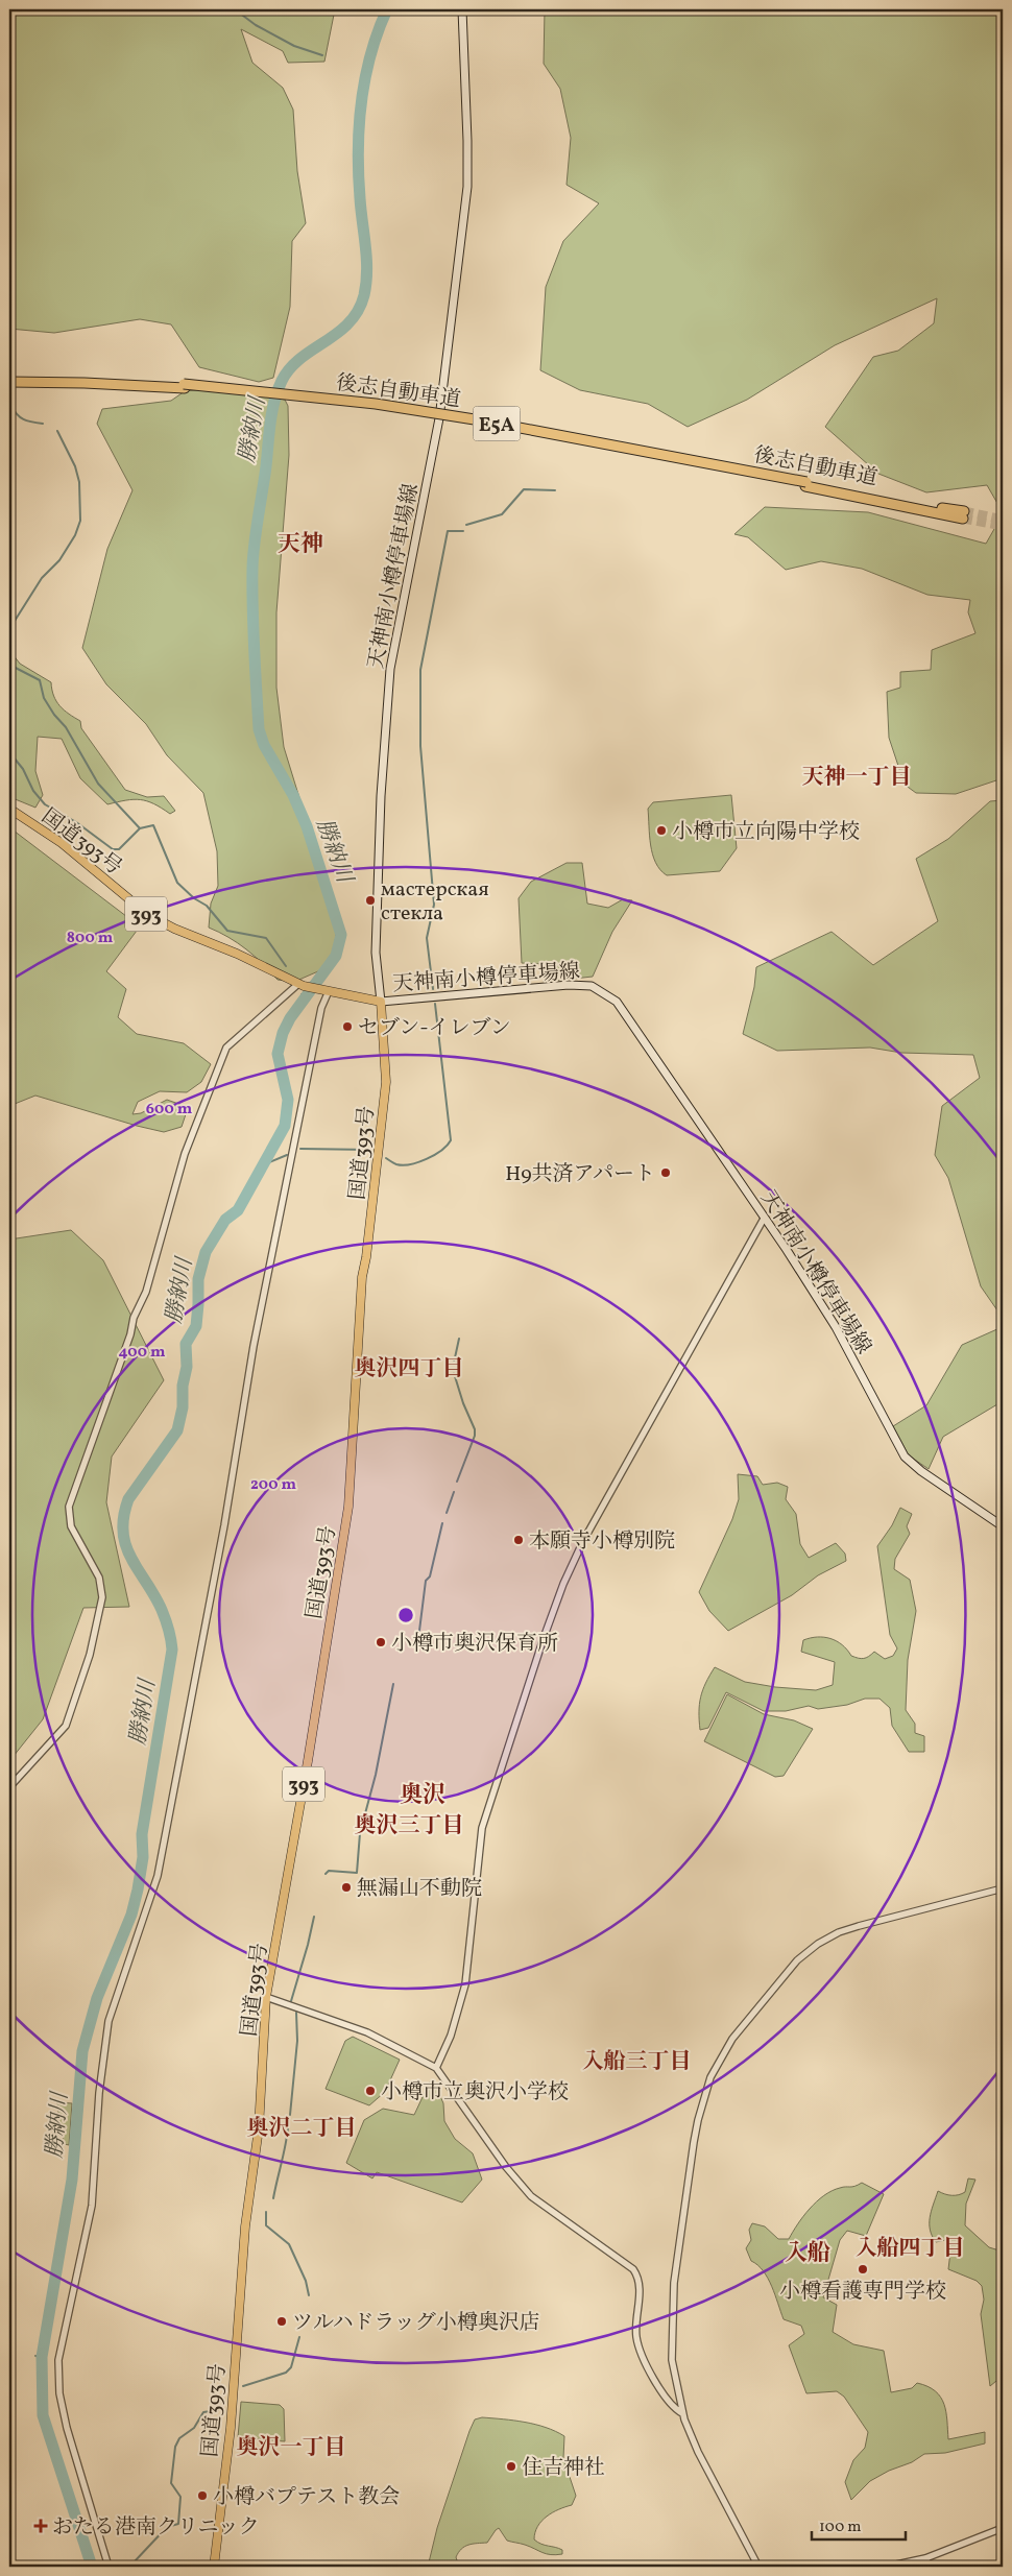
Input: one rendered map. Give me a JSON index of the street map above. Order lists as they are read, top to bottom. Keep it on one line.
{"streets":{"highway":["後志自動車道","E5A","国道393号","393"],"main road":["天神南小樽停車場線"]},"crossings":[["天神南小樽停車場線","国道393号"]],"districts":["天神","天神一丁目","奥沢四丁目","奥沢","奥沢三丁目","入船三丁目","奥沢二丁目","入船四丁目","入船","奥沢一丁目"],"water":["勝納川"],"places":{"other":["小樽市立向陽中学校","мастерская стекла","セブン-イレブン","H9共済アパート","本願寺小樽別院","小樽市奥沢保育所","無漏山不動院","小樽市立奥沢小学校","小樽看護専門学校","ツルハドラッグ小樽奥沢店","住吉神社","小樽バプテスト教会"],"health":["おたる港南クリニック"]},"scale_bar":"100 m","rings":["800 m","600 m","400 m","200 m"]}
